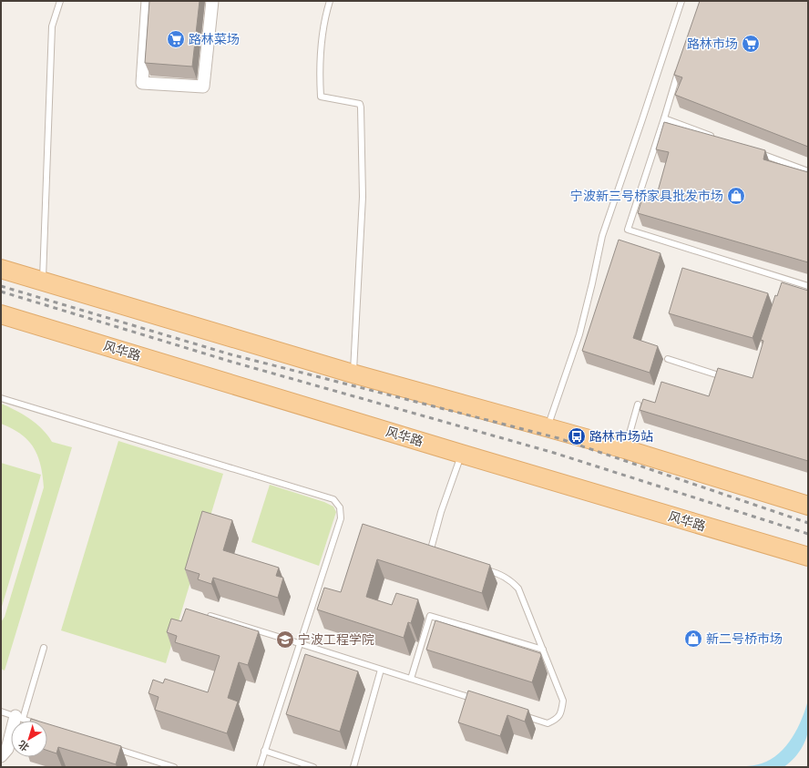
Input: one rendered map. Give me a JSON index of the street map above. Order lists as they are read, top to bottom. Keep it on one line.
{"streets":{"main road":["风华路"]},"places":{"supermarket":["路林菜场","路林市场"],"shop":["宁波新三号桥家具批发市场","新二号桥市场"],"bus stop":["路林市场站"],"school or university":["宁波工程学院"]},"north":"bottom left"}
